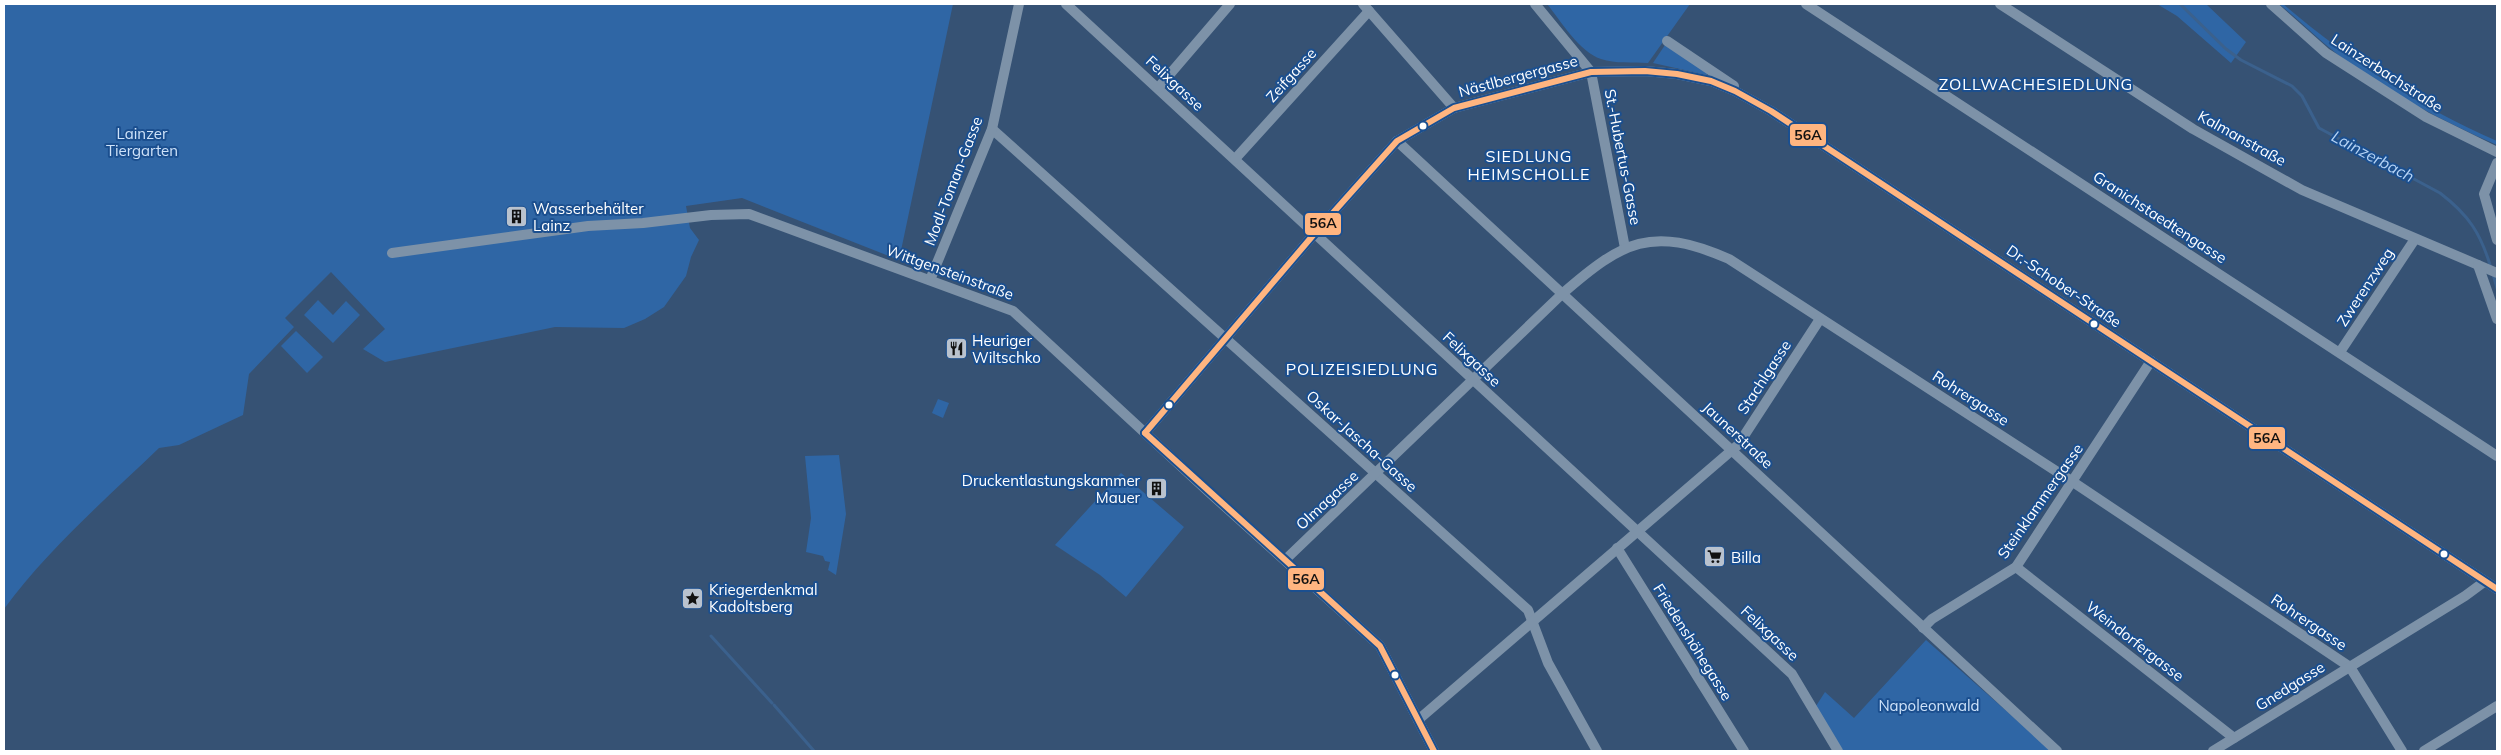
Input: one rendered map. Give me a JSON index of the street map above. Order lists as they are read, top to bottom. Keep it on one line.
{"streets":{"street":["Lainzerbachstraße","Zeifgasse","Nästlbergergasse","Felixgasse","Kalmanstraße","St.-Hubertus-Gasse","Modl-Toman-Gasse","Granichstaedtengasse","Wittgensteinstraße","Dr.-Schober-Straße","Zwerenzweg","Stachlgasse","Rohrergasse","Jaunerstraße","Oskar-Jascha-Gasse","Olmagasse","Steinklammergasse","Weindorfergasse","Friedenshöhegasse","Gnedgasse"]},"crossings":[["Zeifgasse","Felixgasse"],["Nästlbergergasse","Felixgasse"],["Nästlbergergasse","St.-Hubertus-Gasse"],["Nästlbergergasse","Wittgensteinstraße"],["Nästlbergergasse","Dr.-Schober-Straße"],["Nästlbergergasse","Jaunerstraße"],["Nästlbergergasse","Oskar-Jascha-Gasse"],["Felixgasse","Stachlgasse"],["Felixgasse","Olmagasse"],["Kalmanstraße","Zwerenzweg"],["St.-Hubertus-Gasse","Dr.-Schober-Straße"],["St.-Hubertus-Gasse","Rohrergasse"],["Modl-Toman-Gasse","Wittgensteinstraße"],["Modl-Toman-Gasse","Oskar-Jascha-Gasse"],["Granichstaedtengasse","Zwerenzweg"],["Wittgensteinstraße","Stachlgasse"],["Wittgensteinstraße","Olmagasse"],["Dr.-Schober-Straße","Steinklammergasse"],["Dr.-Schober-Straße","Gnedgasse"],["Stachlgasse","Rohrergasse"],["Stachlgasse","Jaunerstraße"],["Stachlgasse","Oskar-Jascha-Gasse"],["Stachlgasse","Friedenshöhegasse"],["Rohrergasse","Jaunerstraße"],["Rohrergasse","Olmagasse"],["Rohrergasse","Steinklammergasse"],["Rohrergasse","Gnedgasse"],["Jaunerstraße","Olmagasse"],["Jaunerstraße","Steinklammergasse"],["Oskar-Jascha-Gasse","Olmagasse"],["Steinklammergasse","Weindorfergasse"],["Weindorfergasse","Gnedgasse"]],"districts":["ZOLLWACHESIEDLUNG","SIEDLUNG HEIMSCHOLLE","POLIZEISIEDLUNG"],"water":["Lainzerbach"],"parks":["Lainzer Tiergarten","Napoleonwald"],"places":{"building":["Wasserbehälter Lainz","Druckentlastungskammer Mauer"],"restaurant":["Heuriger Wiltschko"],"supermarket":["Billa"],"place":["Kriegerdenkmal Kadoltsberg"]},"lines":["transit line 56A"]}
